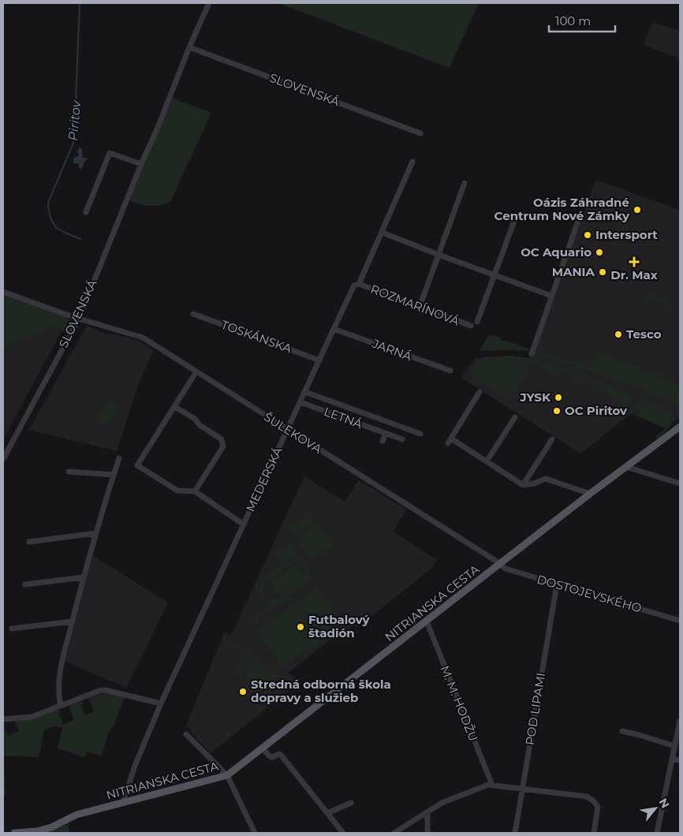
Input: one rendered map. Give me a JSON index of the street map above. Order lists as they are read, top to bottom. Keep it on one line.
{"streets":{"main road":["NITRIANSKA CESTA"],"street":["SLOVENSKÁ","ROZMARÍNOVÁ","TOSKÁNSKA","JARNÁ","LETNÁ","ŠULEKOVA","MEDERSKÁ","DOSTOJEVSKÉHO","M. M. HODŽU","POD LIPAMI"]},"crossings":[["SLOVENSKÁ","ŠULEKOVA"],["ROZMARÍNOVÁ","MEDERSKÁ"],["TOSKÁNSKA","MEDERSKÁ"],["JARNÁ","MEDERSKÁ"],["LETNÁ","MEDERSKÁ"],["ŠULEKOVA","MEDERSKÁ"],["ŠULEKOVA","DOSTOJEVSKÉHO"],["ŠULEKOVA","NITRIANSKA CESTA"],["MEDERSKÁ","NITRIANSKA CESTA"],["DOSTOJEVSKÉHO","NITRIANSKA CESTA"],["DOSTOJEVSKÉHO","POD LIPAMI"],["NITRIANSKA CESTA","M. M. HODŽU"]],"water":["Piritov"],"places":{"other":["Oázis Záhradné Centrum Nové Zámky","Intersport","OC Aquario","MANIA","Tesco","JYSK","OC Piritov","Futbalový štadión","Stredná odborná škola dopravy a služieb"],"health":["Dr. Max"]},"scale_bar":"100 m","north":"top right"}
